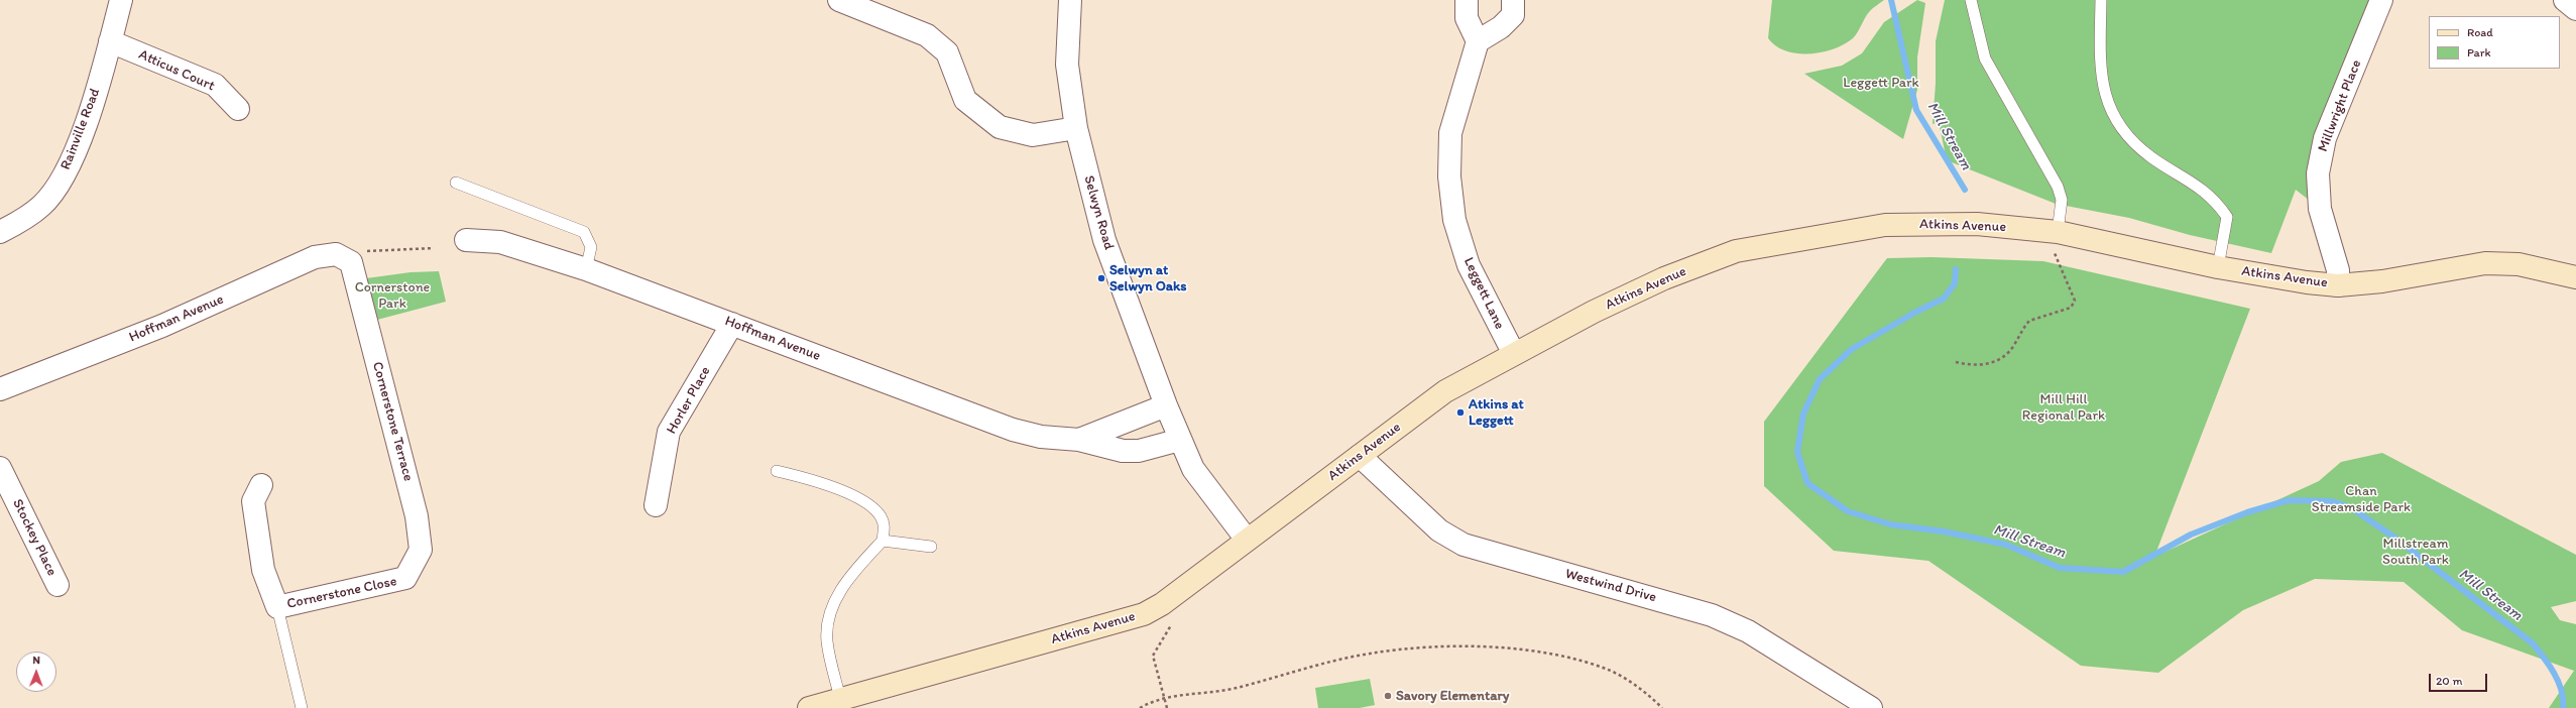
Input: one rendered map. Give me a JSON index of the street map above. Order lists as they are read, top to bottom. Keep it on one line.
{"streets":{"street":["Atticus Court","Millwright Place","Rainville Road","Selwyn Road","Atkins Avenue","Leggett Lane","Hoffman Avenue","Horler Place","Cornerstone Terrace","Stockey Place","Westwind Drive","Cornerstone Close"]},"crossings":[["Atticus Court","Rainville Road"],["Millwright Place","Atkins Avenue"],["Selwyn Road","Atkins Avenue"],["Selwyn Road","Hoffman Avenue"],["Atkins Avenue","Leggett Lane"],["Atkins Avenue","Westwind Drive"],["Hoffman Avenue","Horler Place"],["Hoffman Avenue","Cornerstone Terrace"],["Cornerstone Terrace","Cornerstone Close"]],"water":["Mill Stream"],"parks":["Leggett Park","Cornerstone Park","Mill Hill Regional Park","Chan Streamside Park","Millstream South Park"],"places":["Selwyn at Selwyn Oaks","Atkins at Leggett","Savory Elementary"],"legend":["Road","Park"],"scale_bar":"20 m","north":"top"}
